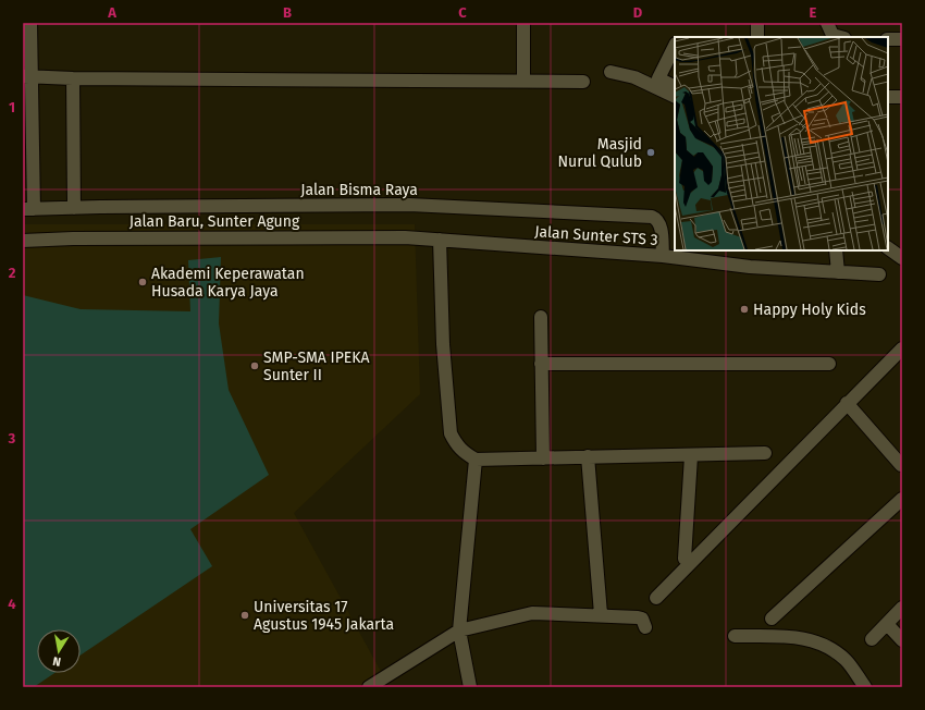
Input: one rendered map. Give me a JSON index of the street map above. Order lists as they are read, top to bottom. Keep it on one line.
{"streets":{"street":["Jalan Bisma Raya","Jalan Baru, Sunter Agung","Jalan Sunter STS 3"]},"crossings":[["Jalan Bisma Raya","Jalan Sunter STS 3"],["Jalan Baru, Sunter Agung","Jalan Sunter STS 3"]],"places":["Masjid Nurul Qulub","Akademi Keperawatan Husada Karya Jaya","Happy Holy Kids","SMP-SMA IPEKA Sunter II","Universitas 17 Agustus 1945 Jakarta"],"north":"bottom","grid":{"columns":["A","B","C","D","E"],"rows":["1","2","3","4"]}}
